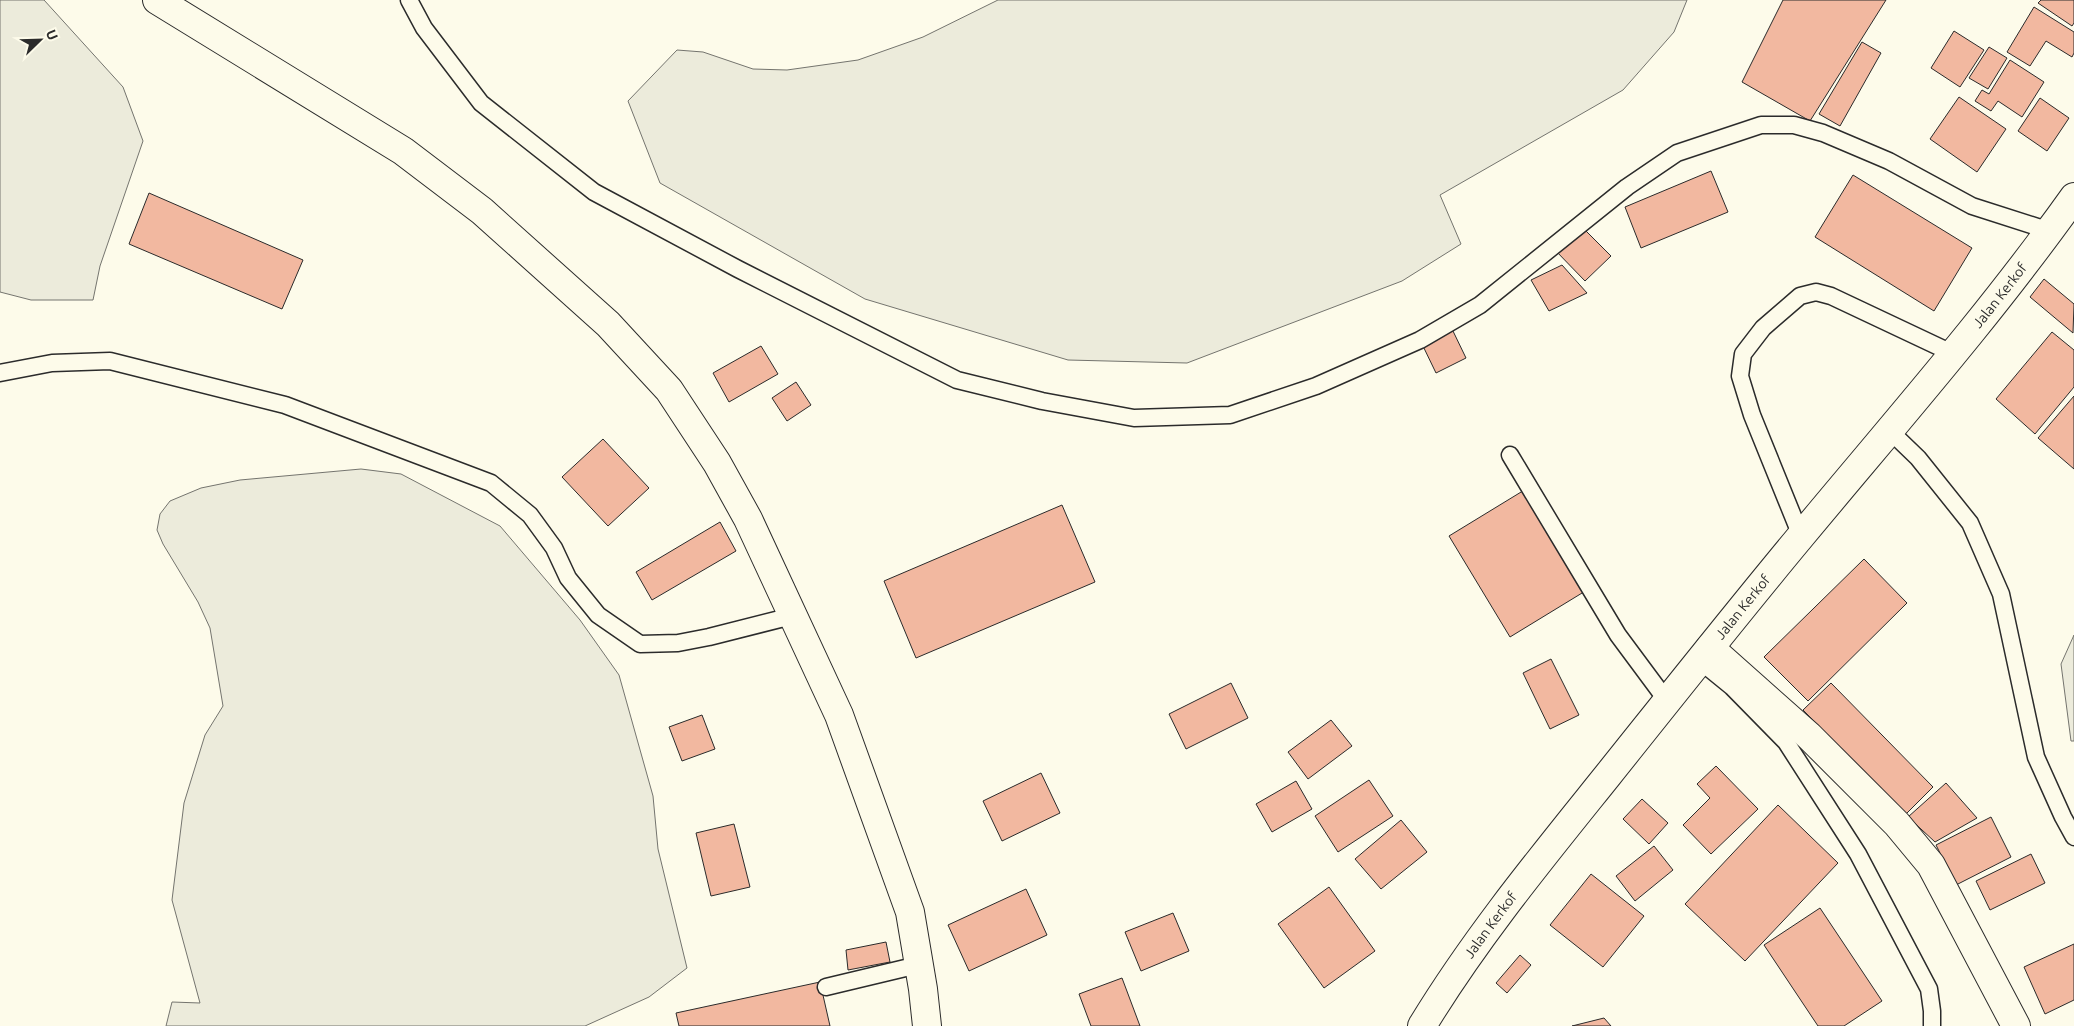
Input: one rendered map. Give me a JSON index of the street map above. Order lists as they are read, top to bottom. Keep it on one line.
{"streets":{"street":["Jalan Kerkof"]},"north":"top right"}
